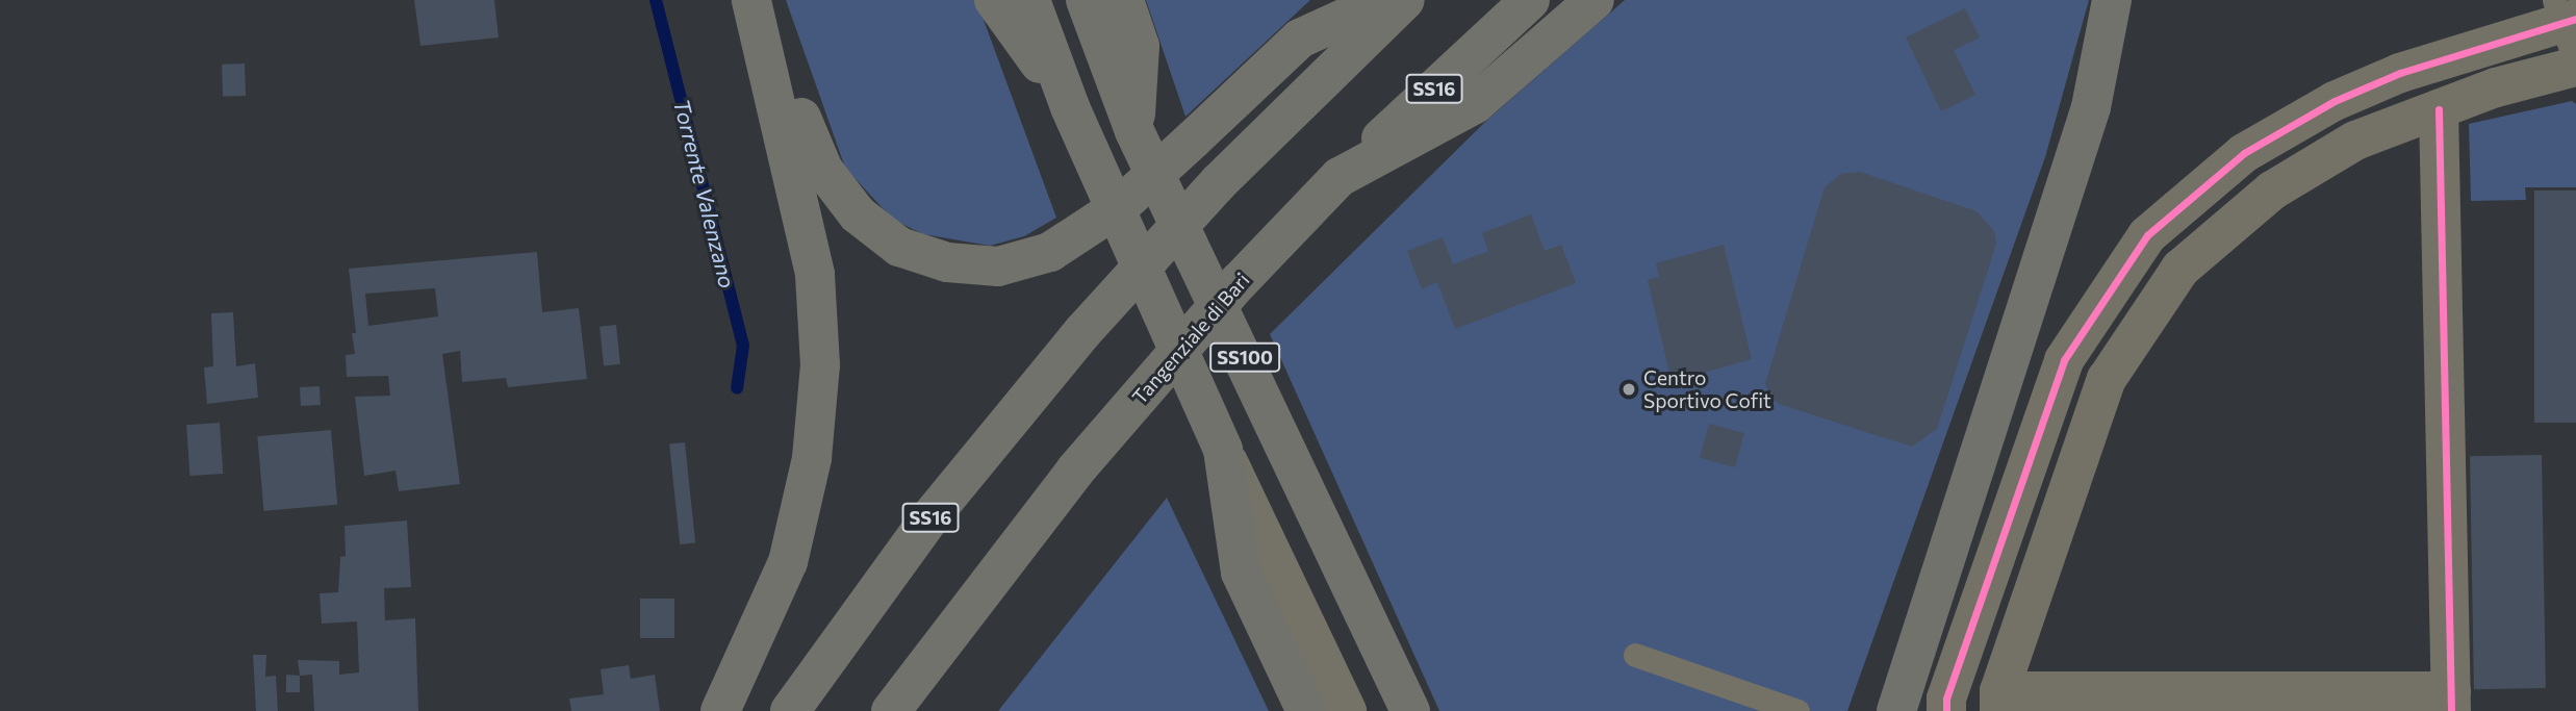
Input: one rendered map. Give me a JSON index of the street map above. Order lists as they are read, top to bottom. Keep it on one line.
{"streets":{"highway":["SS16","Tangenziale di Bari","SS100"]},"water":["Torrente Valenzano"],"places":["Centro Sportivo Cofit"]}
